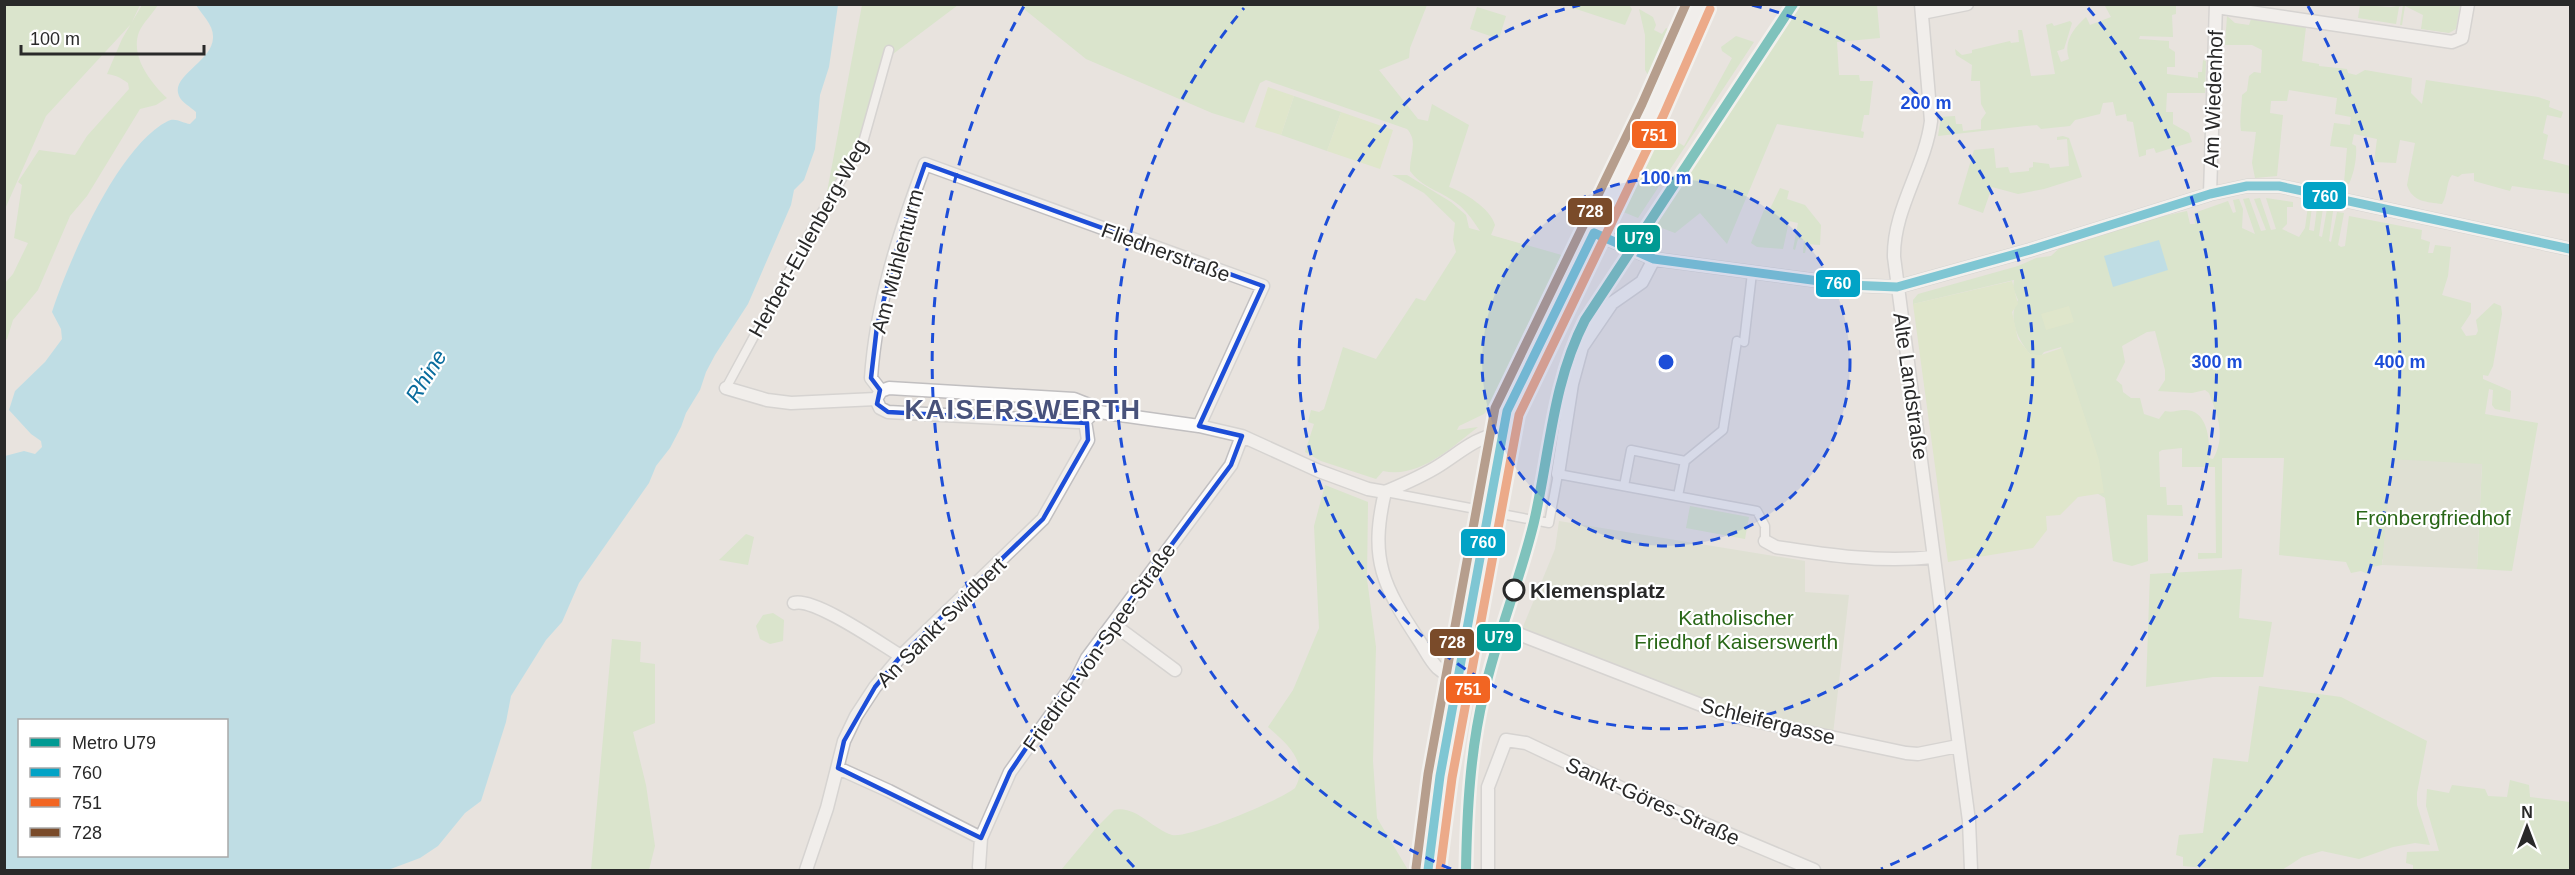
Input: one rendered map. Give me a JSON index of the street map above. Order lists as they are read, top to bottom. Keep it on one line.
{"streets":{"street":["Am Wiedenhof","Herbert-Eulenberg-Weg","Fliednerstraße","Am Mühlenturm","Alte Landstraße","An Sankt Swidbert","Friedrich-von-Spee-Straße","Schleifergasse","Sankt-Göres-Straße"]},"crossings":[["Fliednerstraße","Am Mühlenturm"],["Alte Landstraße","Schleifergasse"]],"districts":["KAISERSWERTH"],"water":["Rhine"],"parks":["Fronbergfriedhof","Katholischer Friedhof Kaiserswerth"],"places":["Klemensplatz"],"lines":["metro line U79","transit line 728","transit line 751","transit line 760"],"legend":["Metro U79","760","751","728"],"scale_bar":"100 m","north":"top","rings":["200 m","100 m","300 m","400 m"]}
